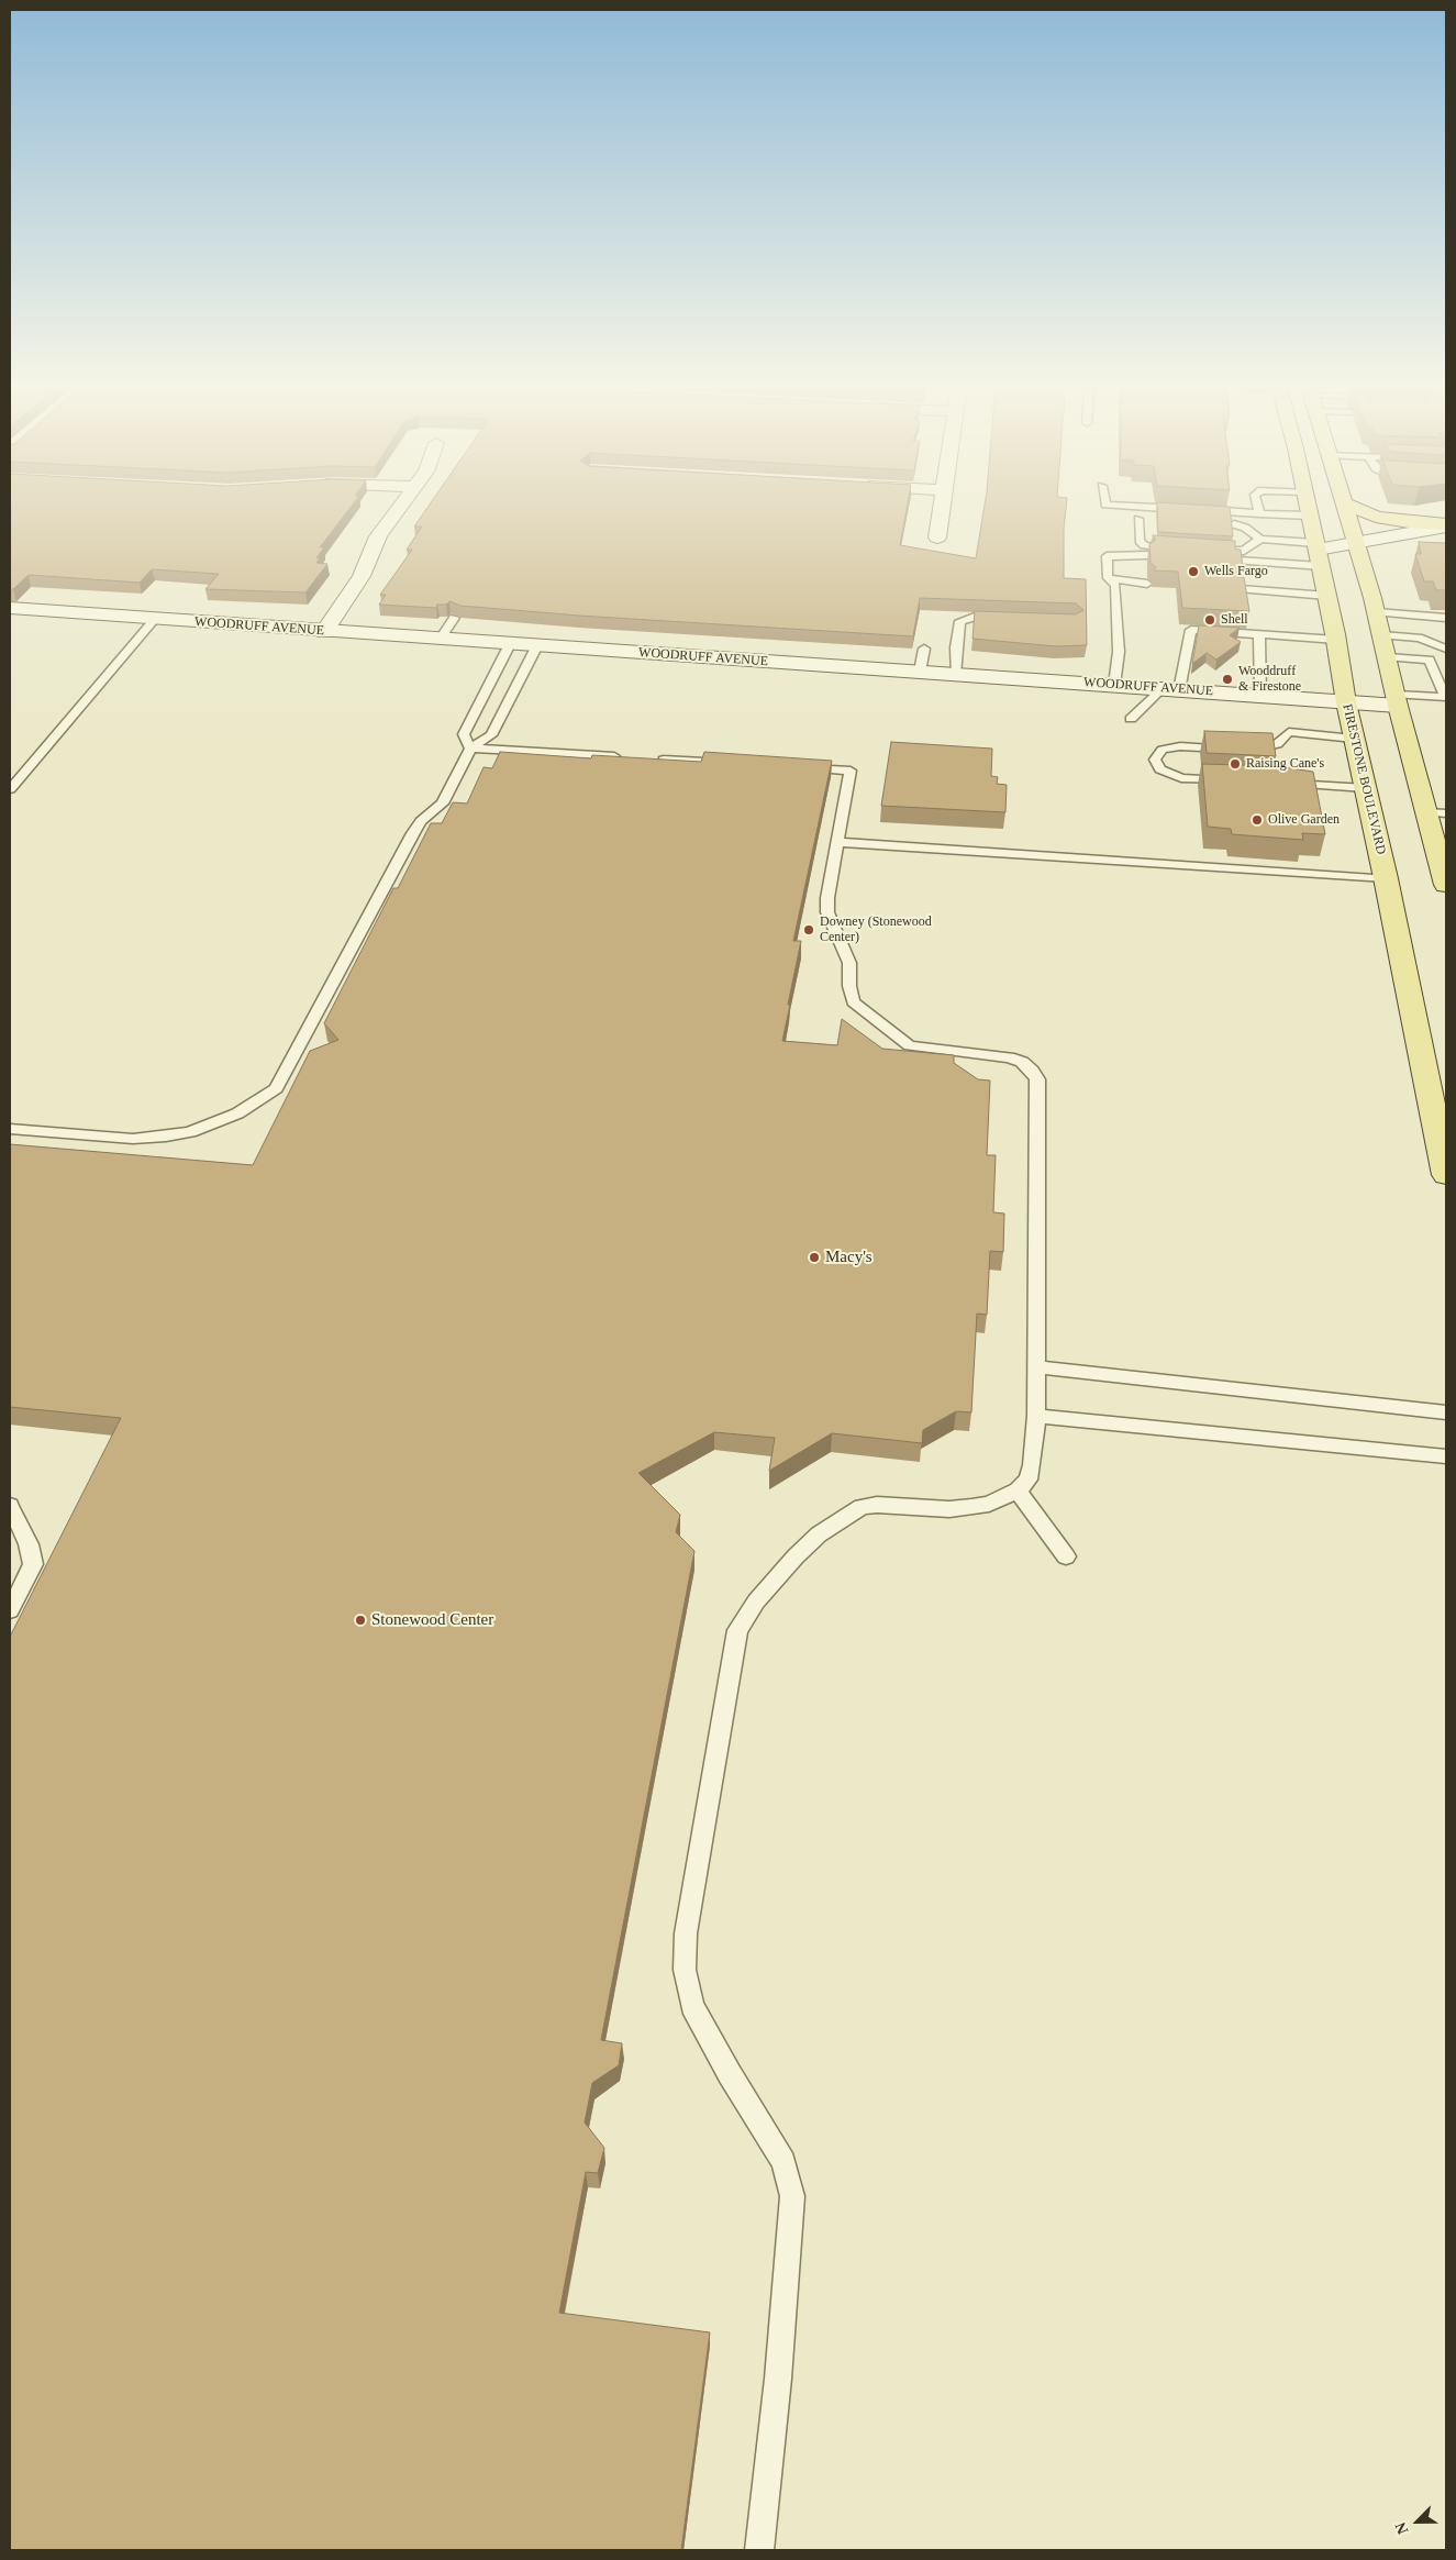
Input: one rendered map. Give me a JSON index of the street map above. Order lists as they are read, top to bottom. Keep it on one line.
{"streets":{"main road":["FIRESTONE BOULEVARD"],"street":["WOODRUFF AVENUE"]},"crossings":[["WOODRUFF AVENUE","FIRESTONE BOULEVARD"]],"places":["Wells Fargo","Shell","Wooddruff & Firestone","Raising Cane's","Olive Garden","Downey (Stonewood Center)","Macy's","Stonewood Center"],"north":"bottom left"}
